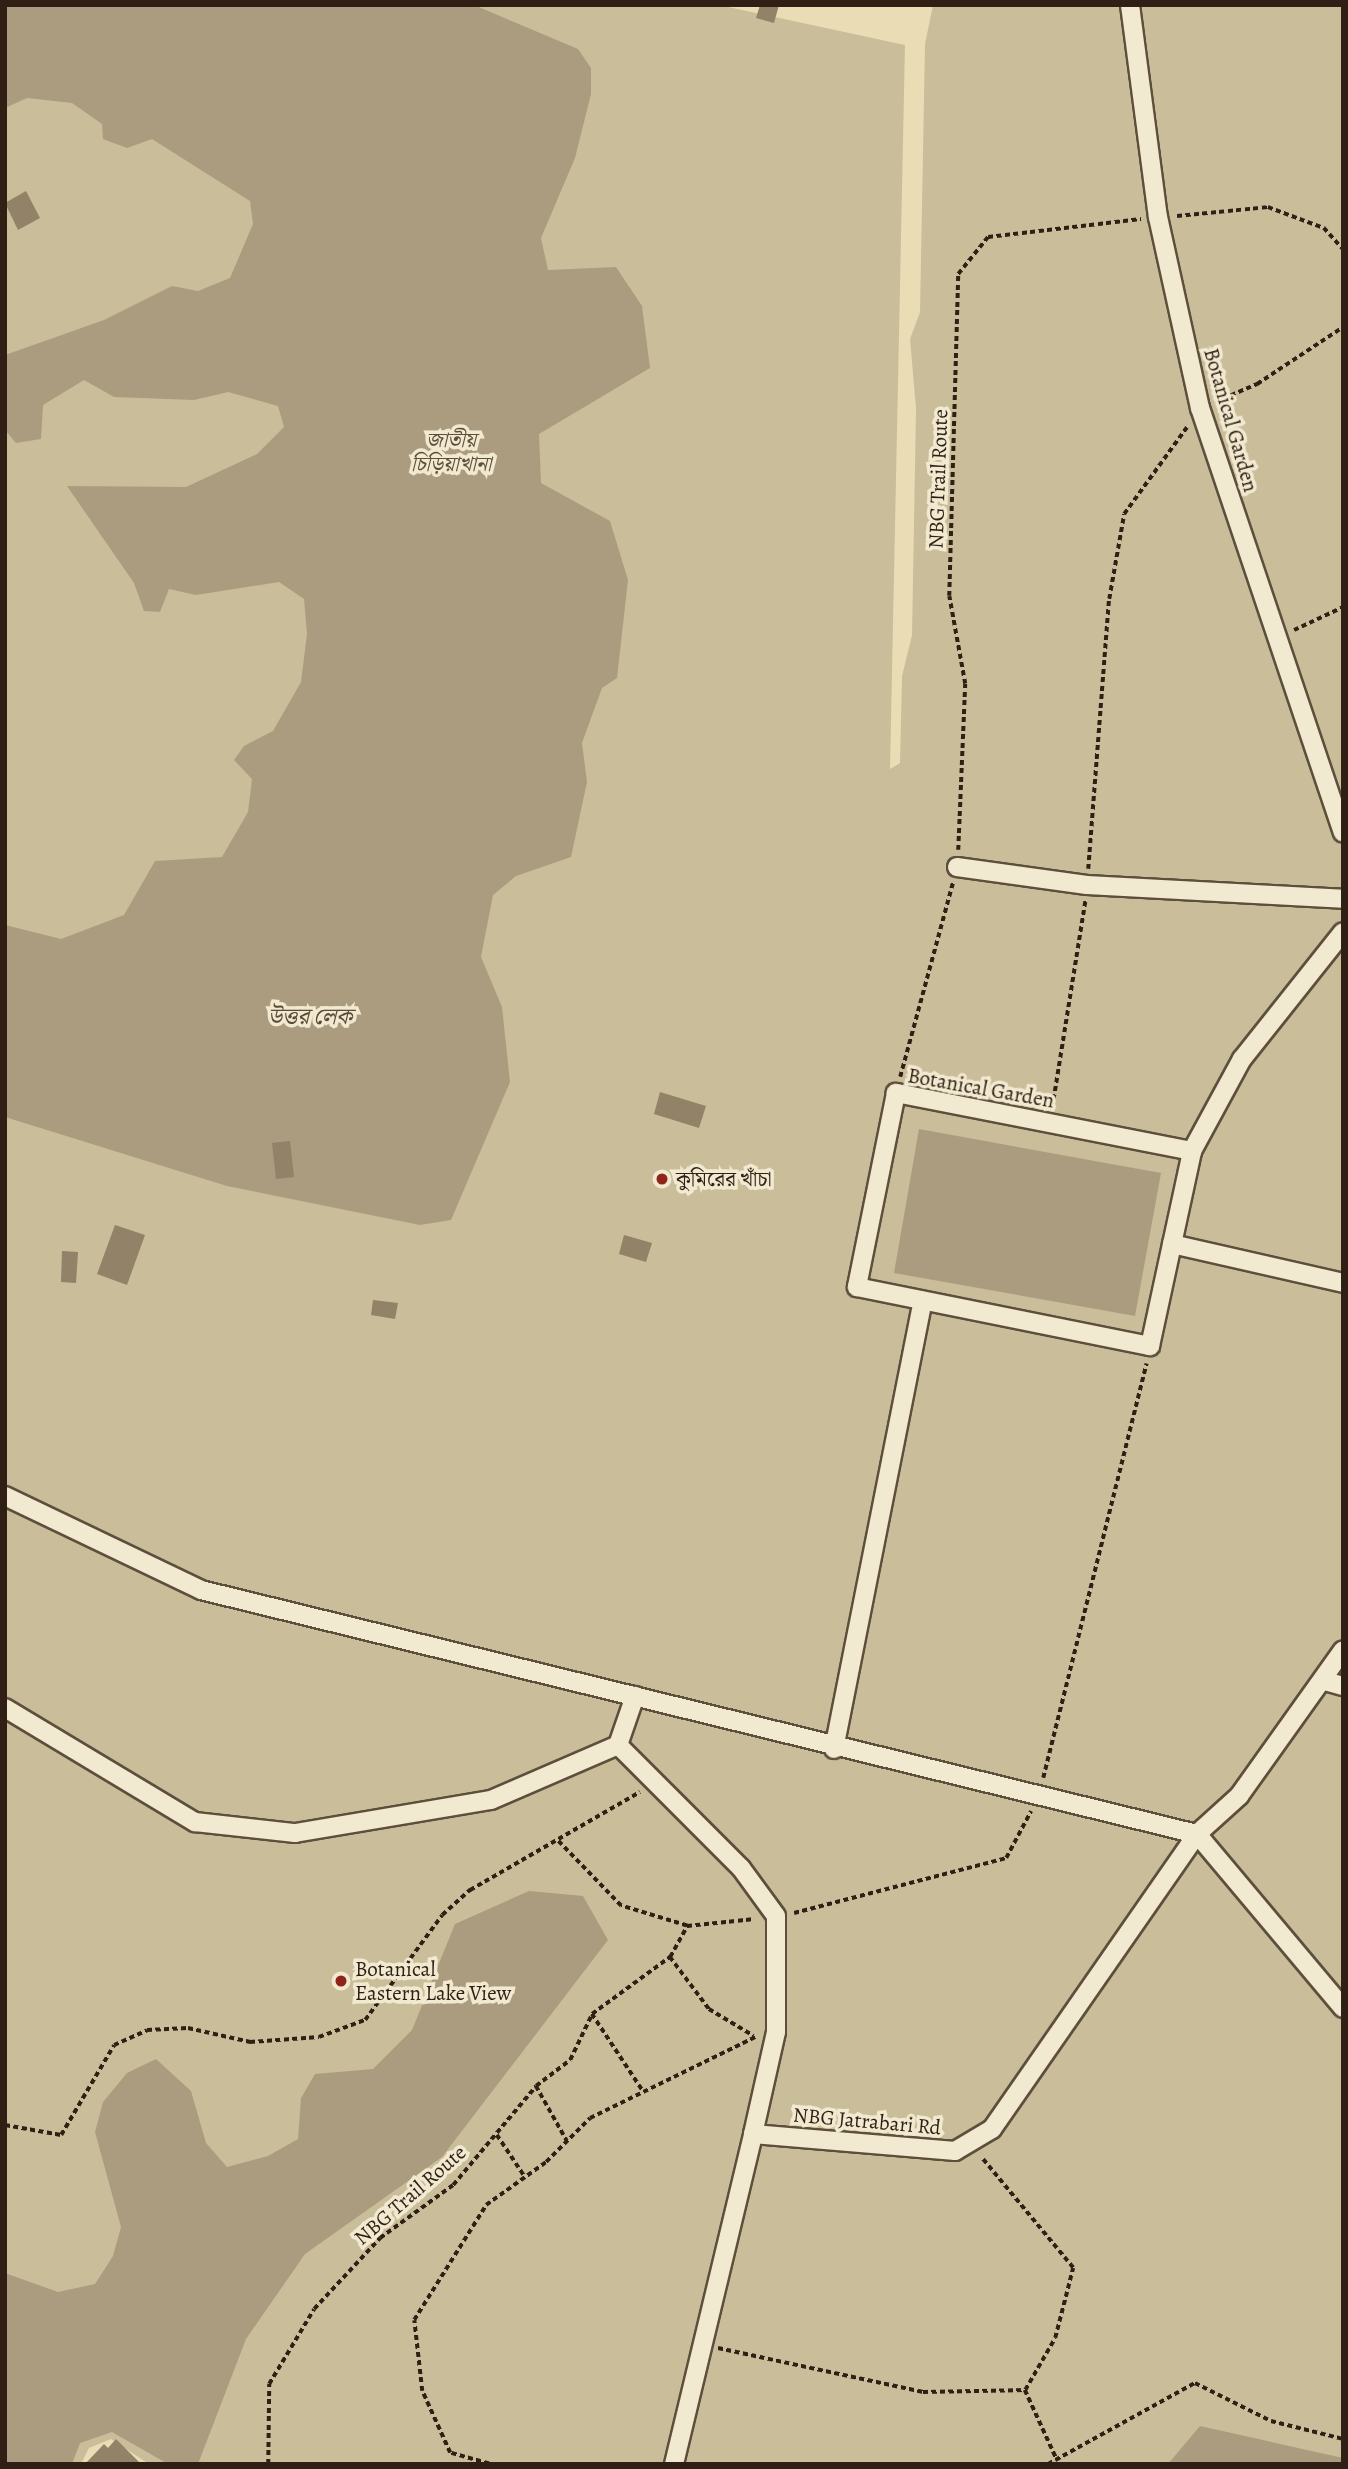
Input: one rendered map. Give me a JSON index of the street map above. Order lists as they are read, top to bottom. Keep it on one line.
{"streets":{"street":["Botanical Garden","NBG Jatrabari Rd"],"path":["NBG Trail Route"]},"crossings":[["Botanical Garden","NBG Trail Route"]],"water":["উত্তর লেক"],"parks":["জাতীয় চিড়িয়াখানা"],"places":["কুমিরের খাঁচা","Botanical Eastern Lake View"]}
